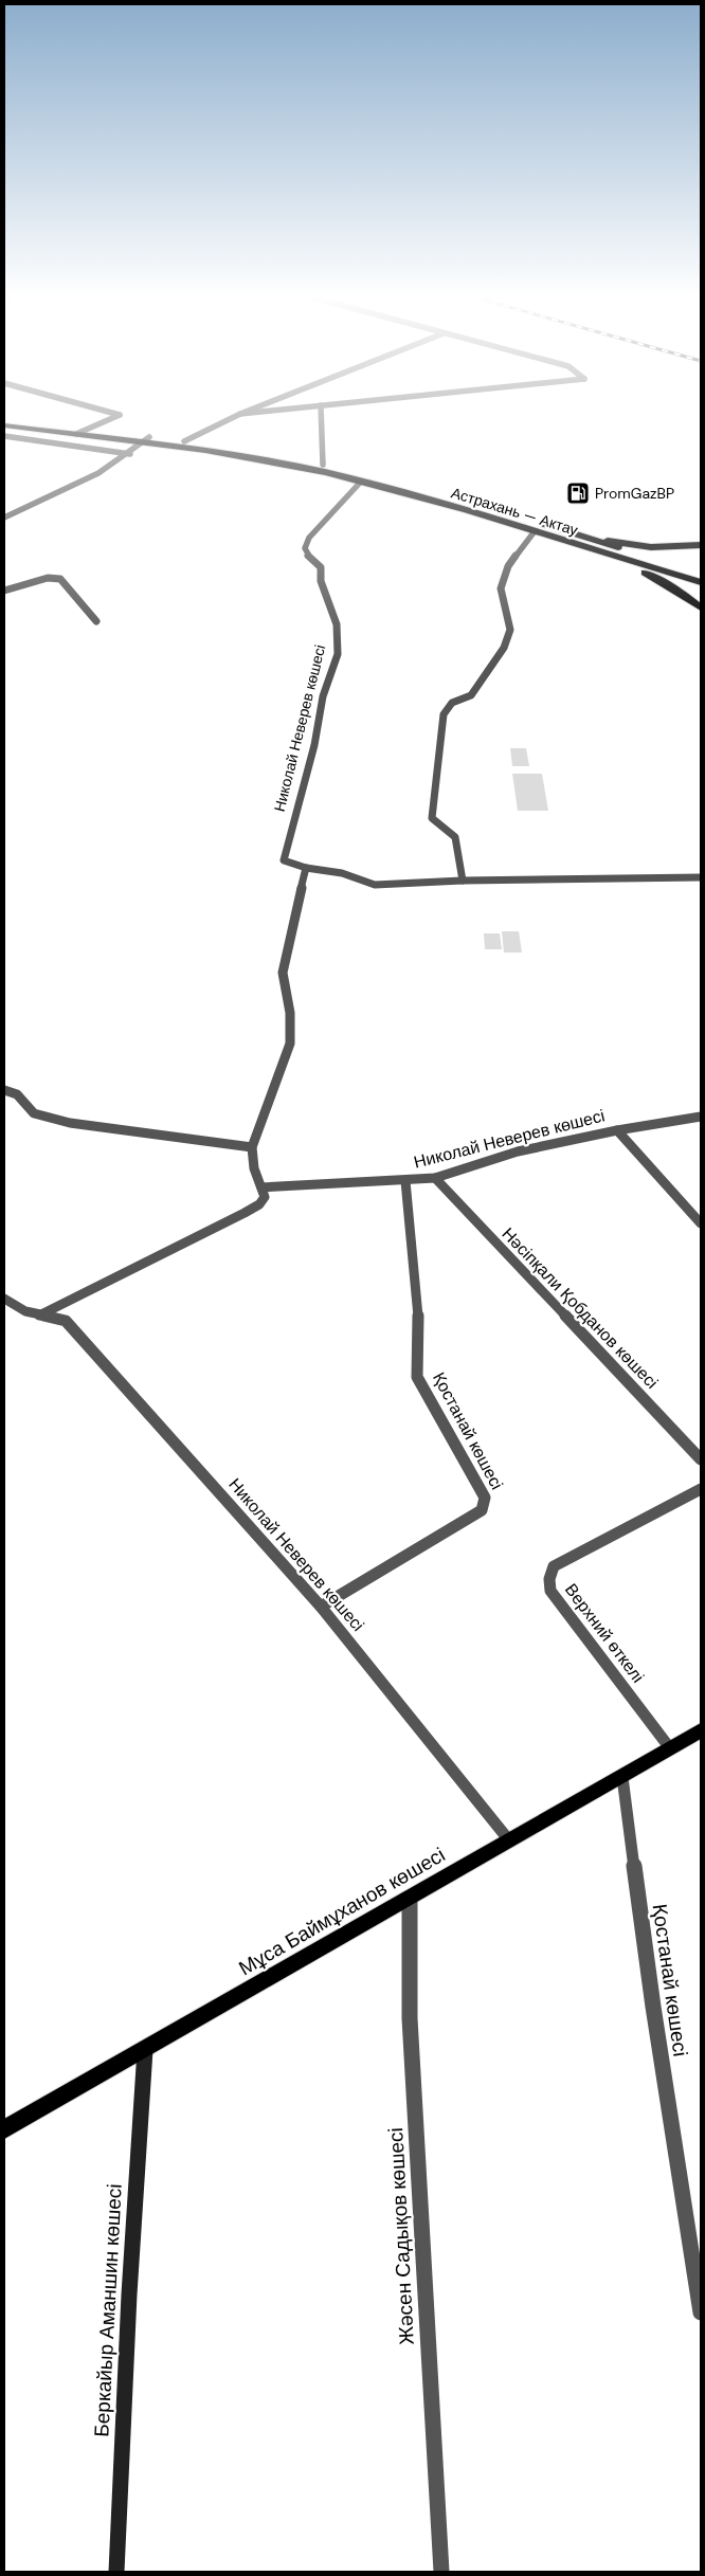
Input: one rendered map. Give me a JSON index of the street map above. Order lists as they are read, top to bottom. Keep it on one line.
{"streets":{"highway":["Астрахань — Актау"],"main road":["Мұса Баймұханов көшесі"],"street":["Николай Неверев көшесі","Нәсіпқали Қобданов көшесі","Қостанай көшесі","Верхний өткелі","Жәсен Садықов көшесі","Беркайыр Аманшин көшесі"]},"crossings":[["Астрахань — Актау","Николай Неверев көшесі"],["Николай Неверев көшесі","Нәсіпқали Қобданов көшесі"],["Николай Неверев көшесі","Қостанай көшесі"],["Николай Неверев көшесі","Мұса Баймұханов көшесі"],["Қостанай көшесі","Мұса Баймұханов көшесі"],["Верхний өткелі","Мұса Баймұханов көшесі"],["Мұса Баймұханов көшесі","Жәсен Садықов көшесі"],["Мұса Баймұханов көшесі","Беркайыр Аманшин көшесі"]],"places":{"fuel station":["PromGazBP"]}}
